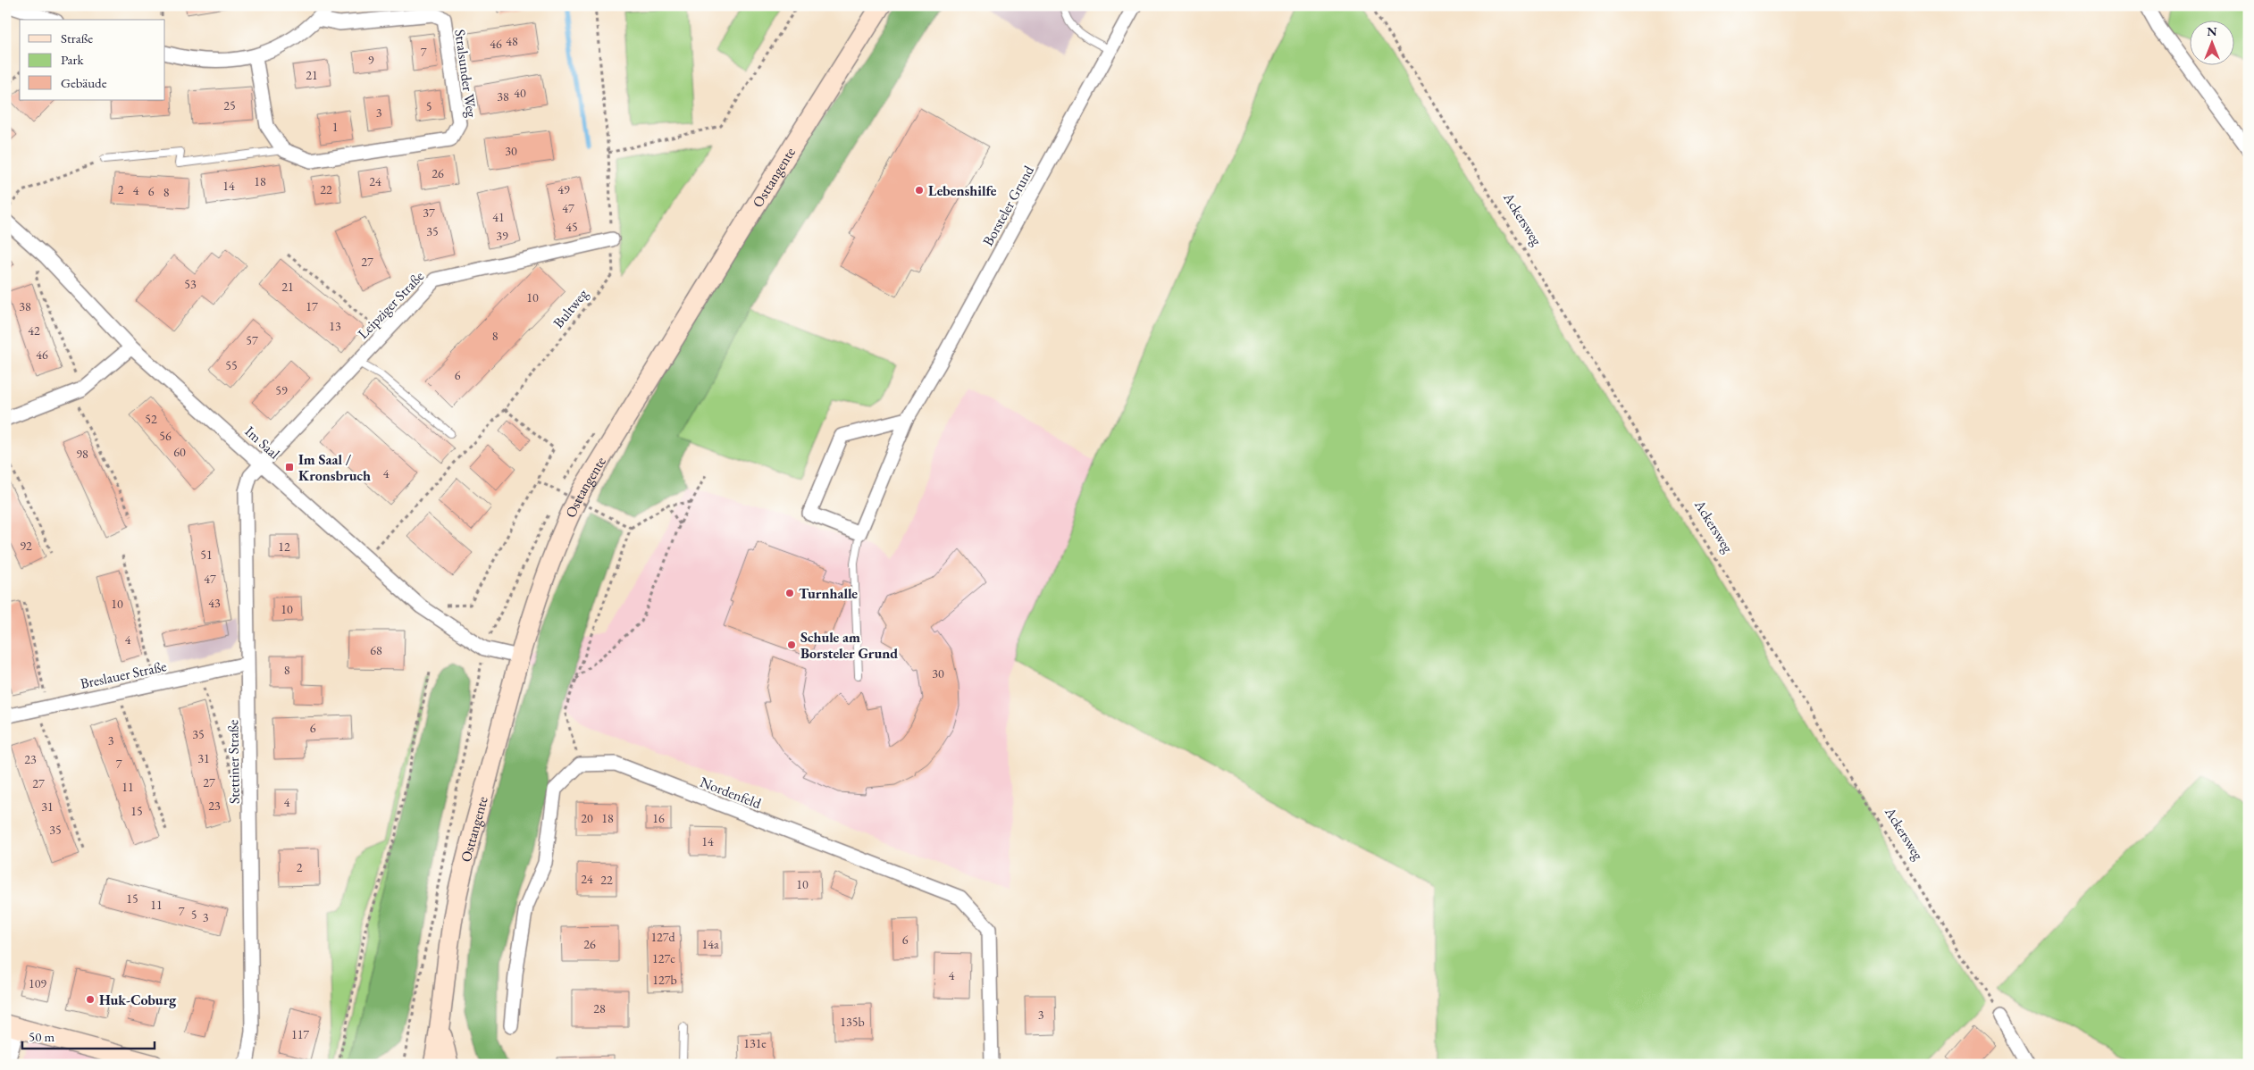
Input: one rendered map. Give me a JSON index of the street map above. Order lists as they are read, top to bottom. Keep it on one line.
{"streets":{"main road":["Osttangente"],"street":["Stralsunder Weg","Borsteler Grund","Leipziger Straße","Im Saal","Breslauer Straße","Stettiner Straße","Nordenfeld"],"path":["Ackersweg","Bultweg"]},"crossings":[["Osttangente","Im Saal"],["Leipziger Straße","Bultweg"],["Leipziger Straße","Im Saal"],["Leipziger Straße","Stettiner Straße"],["Bultweg","Im Saal"],["Im Saal","Stettiner Straße"],["Breslauer Straße","Stettiner Straße"]],"places":{"other":["Lebenshilfe","Turnhalle","Schule am Borsteler Grund","Huk-Coburg"],"transit":["Im Saal / Kronsbruch"]},"house_numbers":["48","46","7","9","21","40","38","25","5","3","1","30","26","18","24","14","2","22","49","4","6","8","47","37","41","45","35","39","27","53","21","10","38","17","13","42","8","57","46","55","6","59","52","56","60","98","4","92","12","51","47","43","10","10","4","68","8","30","6","35","3","31","23","7","27","27","11","4","23","31","15","20","18","16","35","14","2","24","22","10","15","11","7","5","3","127d","6","26","14a","127c","4","127b","109","28","3","135b","117","131e"],"legend":["Straße","Park","Gebäude"],"scale_bar":"50 m","north":"top"}
